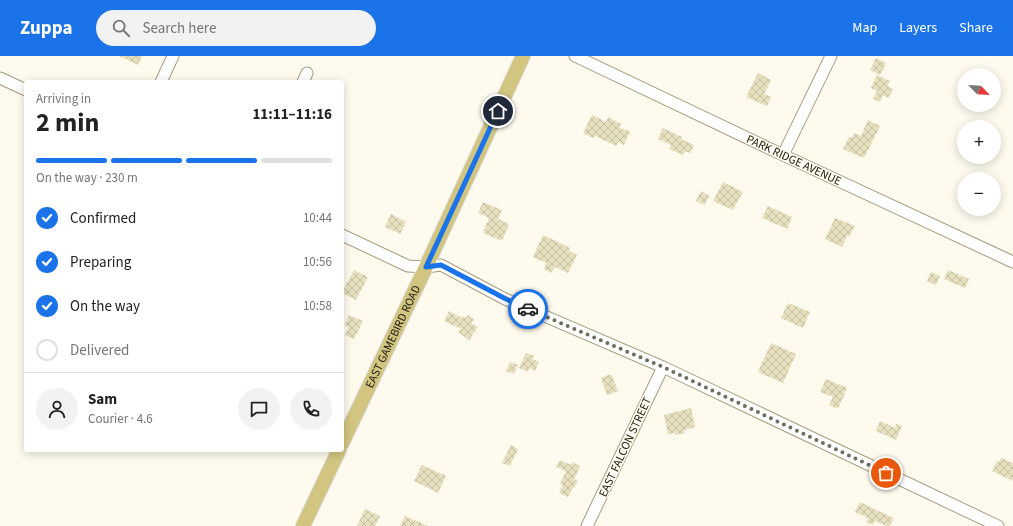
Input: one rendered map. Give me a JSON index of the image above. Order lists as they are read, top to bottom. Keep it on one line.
{"streets":{"main road":["EAST GAMEBIRD ROAD"],"street":["PARK RIDGE AVENUE","EAST FALCON STREET"]},"north":"bottom right","page":{"header":"Zuppa","search":"Search here","nav":["Map","Layers","Share"],"map_buttons":["+","−"],"heading":["2 min","Arriving in","11:11–11:16"],"panel":["Sam","Courier · 4.6"],"bar":"On the way · 230 m","list":[["Confirmed","10:44"],["Preparing","10:56"],["On the way","10:58"],"Delivered"]}}
